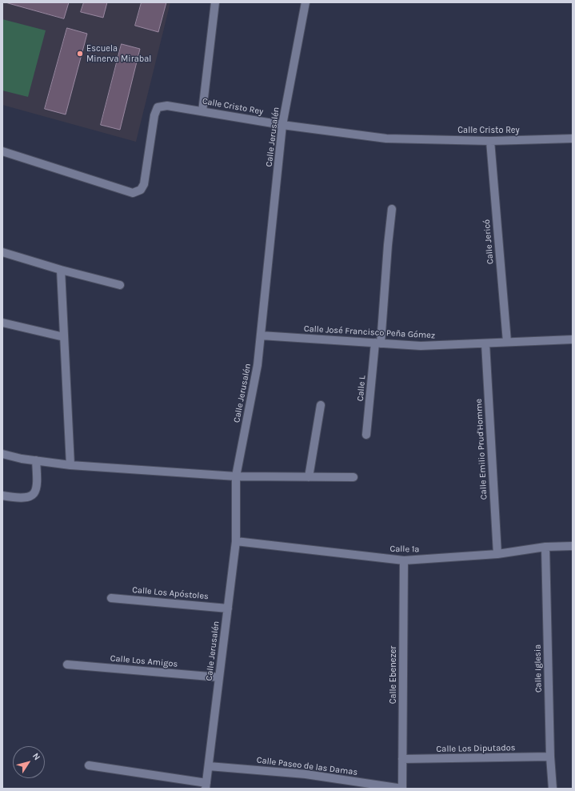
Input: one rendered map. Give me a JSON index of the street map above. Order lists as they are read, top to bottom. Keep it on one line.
{"streets":{"street":["Calle Cristo Rey","Calle Jerusalén","Calle Jericó","Calle José Francisco Peña Gómez","Calle L","Calle Emilio Prud'Homme","Calle 1a","Calle Los Apóstoles","Calle Los Amigos","Calle Iglesia","Calle Ebenezer","Calle Los Diputados","Calle Paseo de las Damas"]},"crossings":[["Calle Cristo Rey","Calle Jerusalén"],["Calle Cristo Rey","Calle Jericó"],["Calle Jerusalén","Calle José Francisco Peña Gómez"],["Calle Jerusalén","Calle 1a"],["Calle Jerusalén","Calle Los Apóstoles"],["Calle Jerusalén","Calle Los Amigos"],["Calle Jerusalén","Calle Paseo de las Damas"],["Calle Jericó","Calle José Francisco Peña Gómez"],["Calle José Francisco Peña Gómez","Calle L"],["Calle José Francisco Peña Gómez","Calle Emilio Prud'Homme"],["Calle Emilio Prud'Homme","Calle 1a"],["Calle 1a","Calle Iglesia"],["Calle 1a","Calle Ebenezer"],["Calle Iglesia","Calle Los Diputados"],["Calle Ebenezer","Calle Los Diputados"],["Calle Ebenezer","Calle Paseo de las Damas"]],"places":["Escuela Minerva Mirabal"],"north":"top right"}
